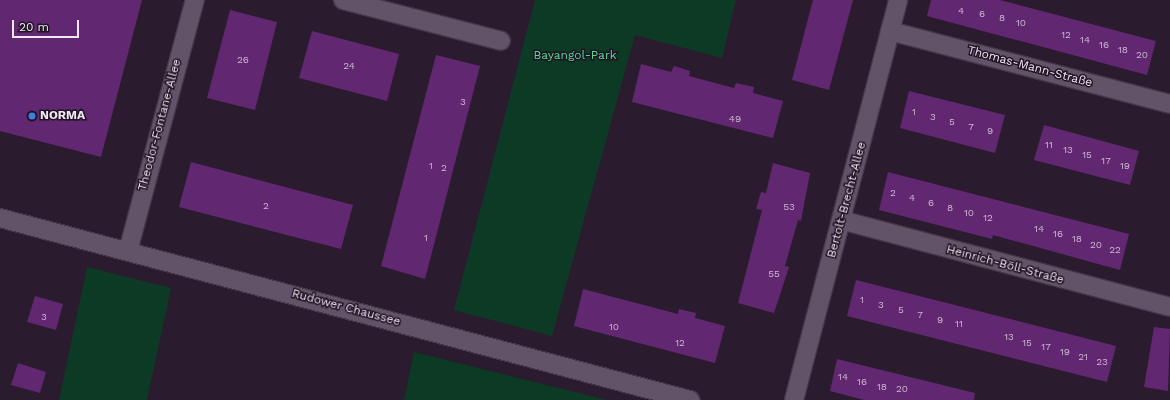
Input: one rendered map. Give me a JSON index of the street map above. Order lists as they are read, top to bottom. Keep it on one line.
{"streets":{"street":["Thomas-Mann-Straße","Theodor-Fontane-Allee","Bertolt-Brecht-Allee","Heinrich-Böll-Straße","Rudower Chaussee"]},"crossings":[["Thomas-Mann-Straße","Bertolt-Brecht-Allee"],["Theodor-Fontane-Allee","Rudower Chaussee"],["Bertolt-Brecht-Allee","Heinrich-Böll-Straße"]],"parks":["Bayangol-Park"],"places":["NORMA"],"house_numbers":["4","6","8","10","12","14","16","18","20","26","24","3","1","3","49","5","7","9","11","13","15","17","1","19","2","2","4","6","2","53","8","10","12","14","16","1","18","20","22","55","1","3","5","7","3","9","11","10","13","12","15","17","19","21","23","14","16","18","20"],"scale_bar":"20 m"}
